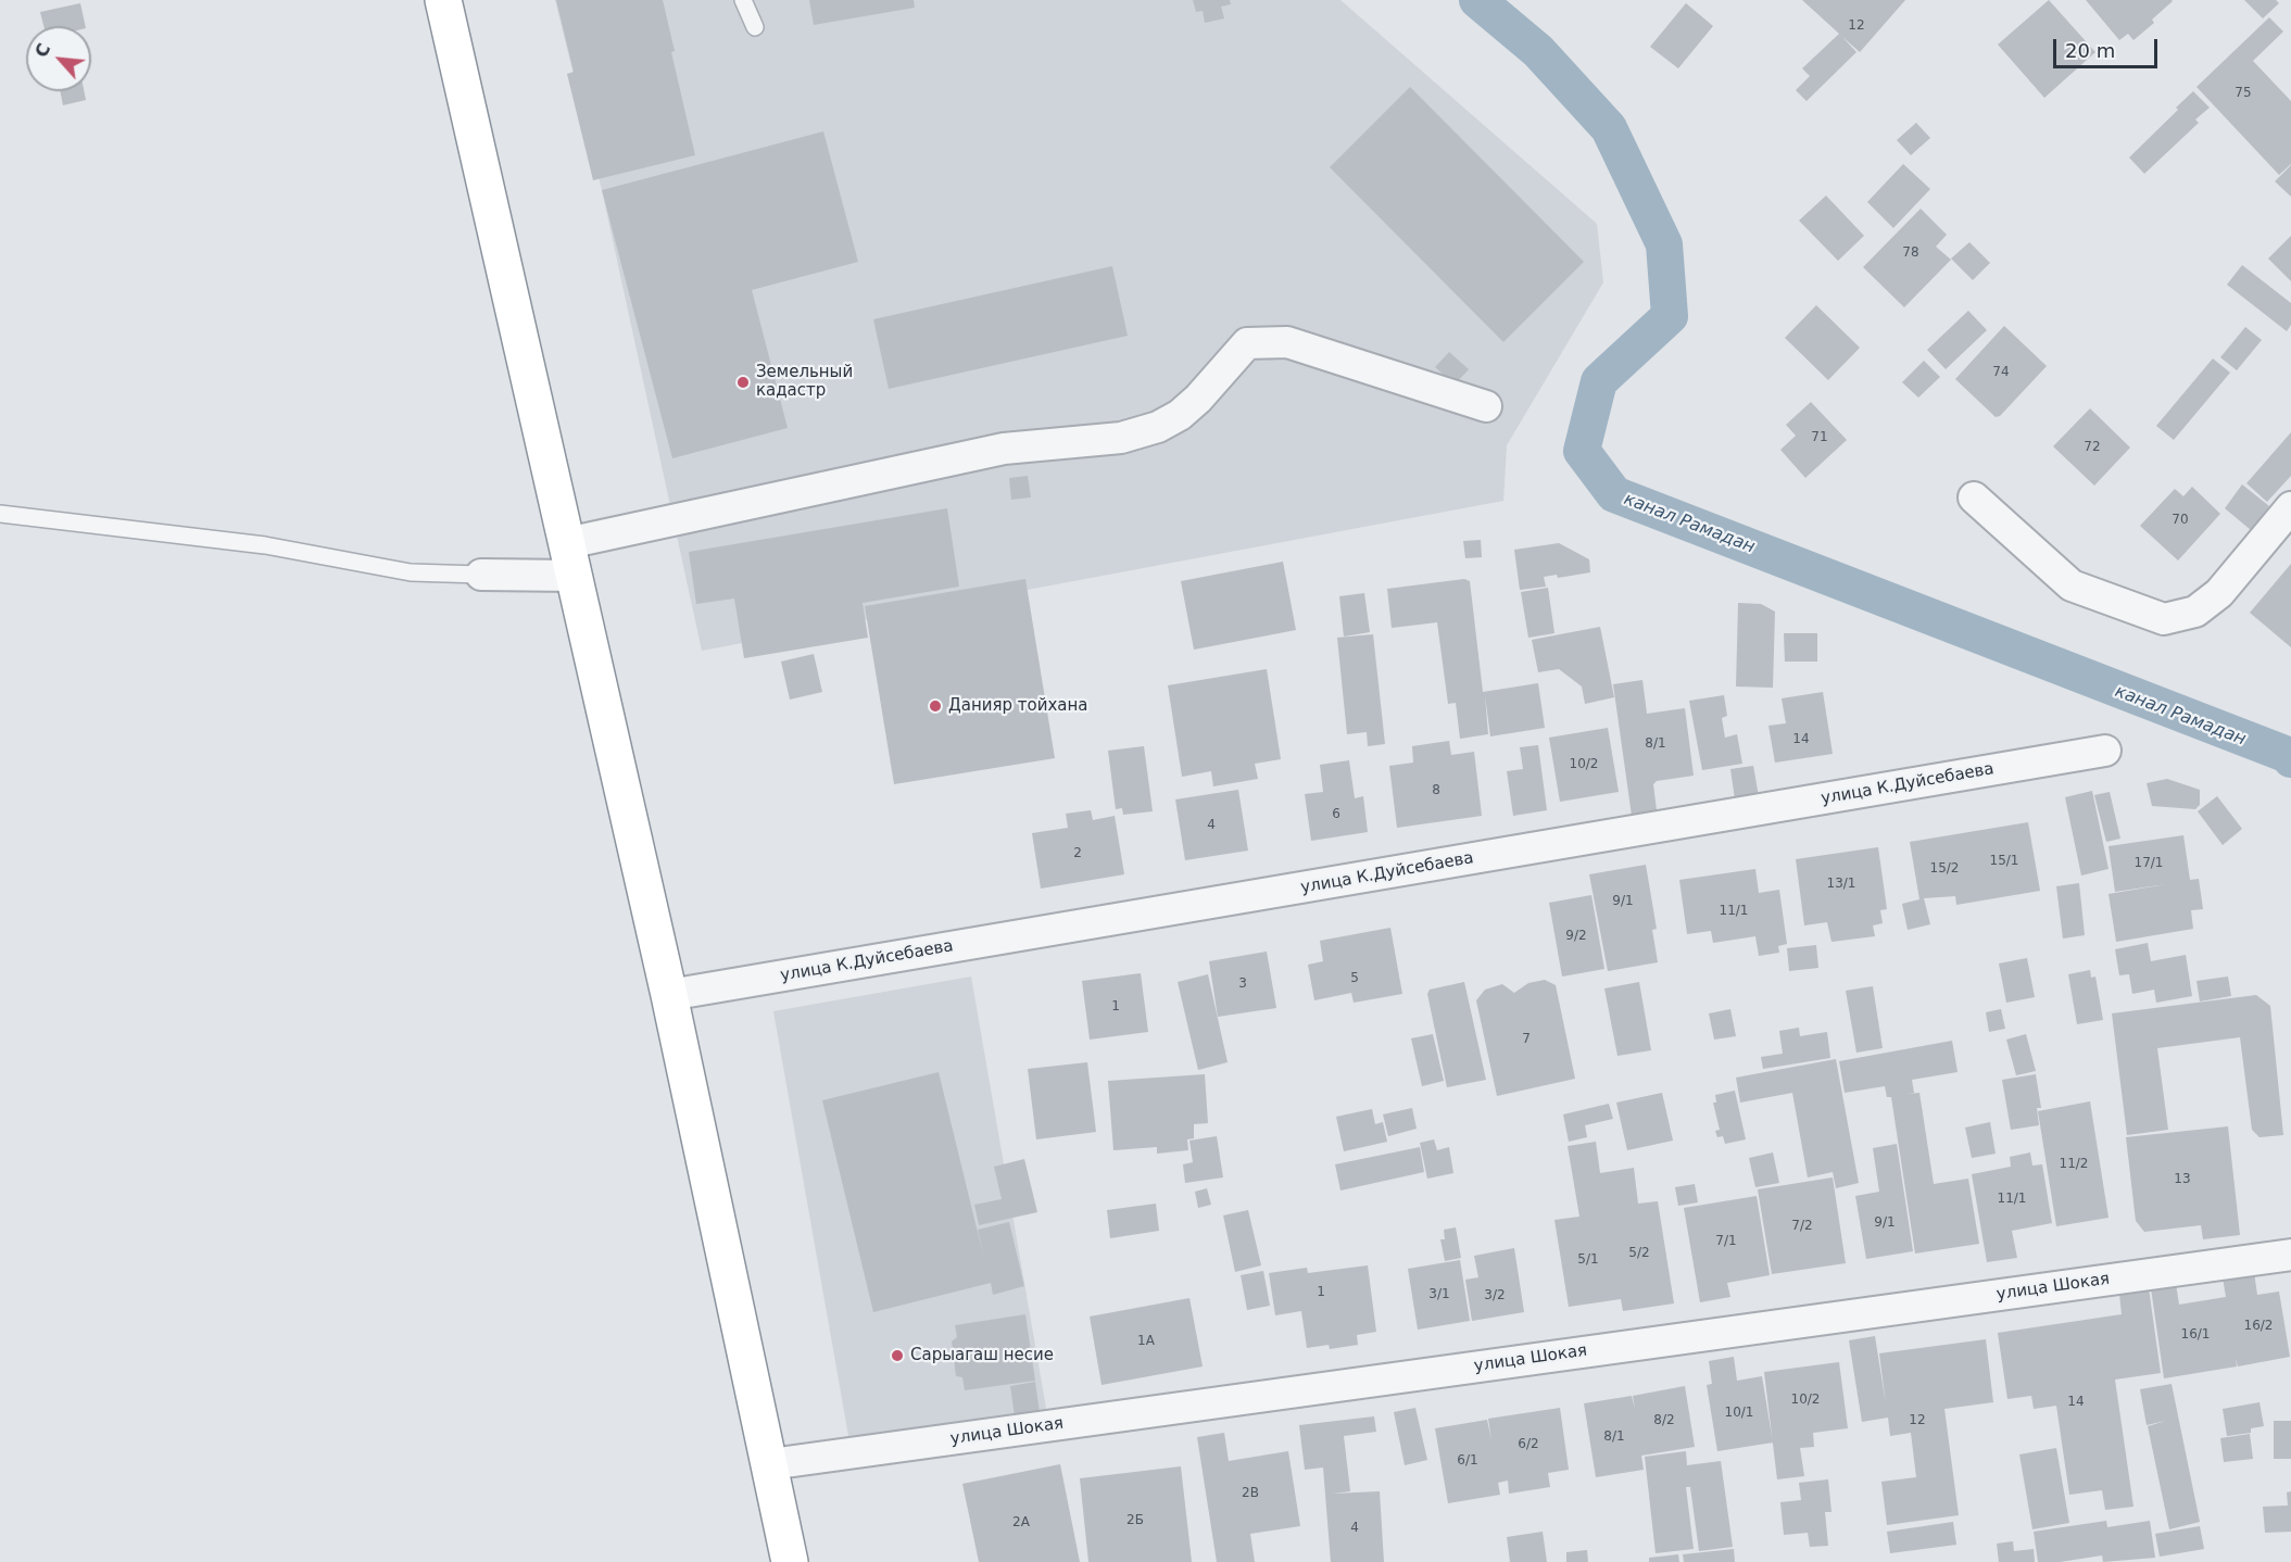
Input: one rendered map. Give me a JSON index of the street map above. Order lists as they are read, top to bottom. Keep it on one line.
{"streets":{"street":["улица К.Дуйсебаева","улица Шокая"]},"water":["канал Рамадан"],"places":["Земельный кадастр","Данияр тойхана","Сарыагаш несие"],"house_numbers":["12","75","78","74","71","72","70","14","8/1","10/2","8","6","4","2","15/1","17/1","15/2","13/1","9/1","11/1","9/2","5","3","1","7","11/2","13","11/1","9/1","7/2","7/1","5/2","5/1","1","3/1","3/2","16/2","16/1","1А","10/2","14","10/1","8/2","12","8/1","6/2","6/1","2В","2Б","2А","4"],"scale_bar":"20 m","north":"top left"}
